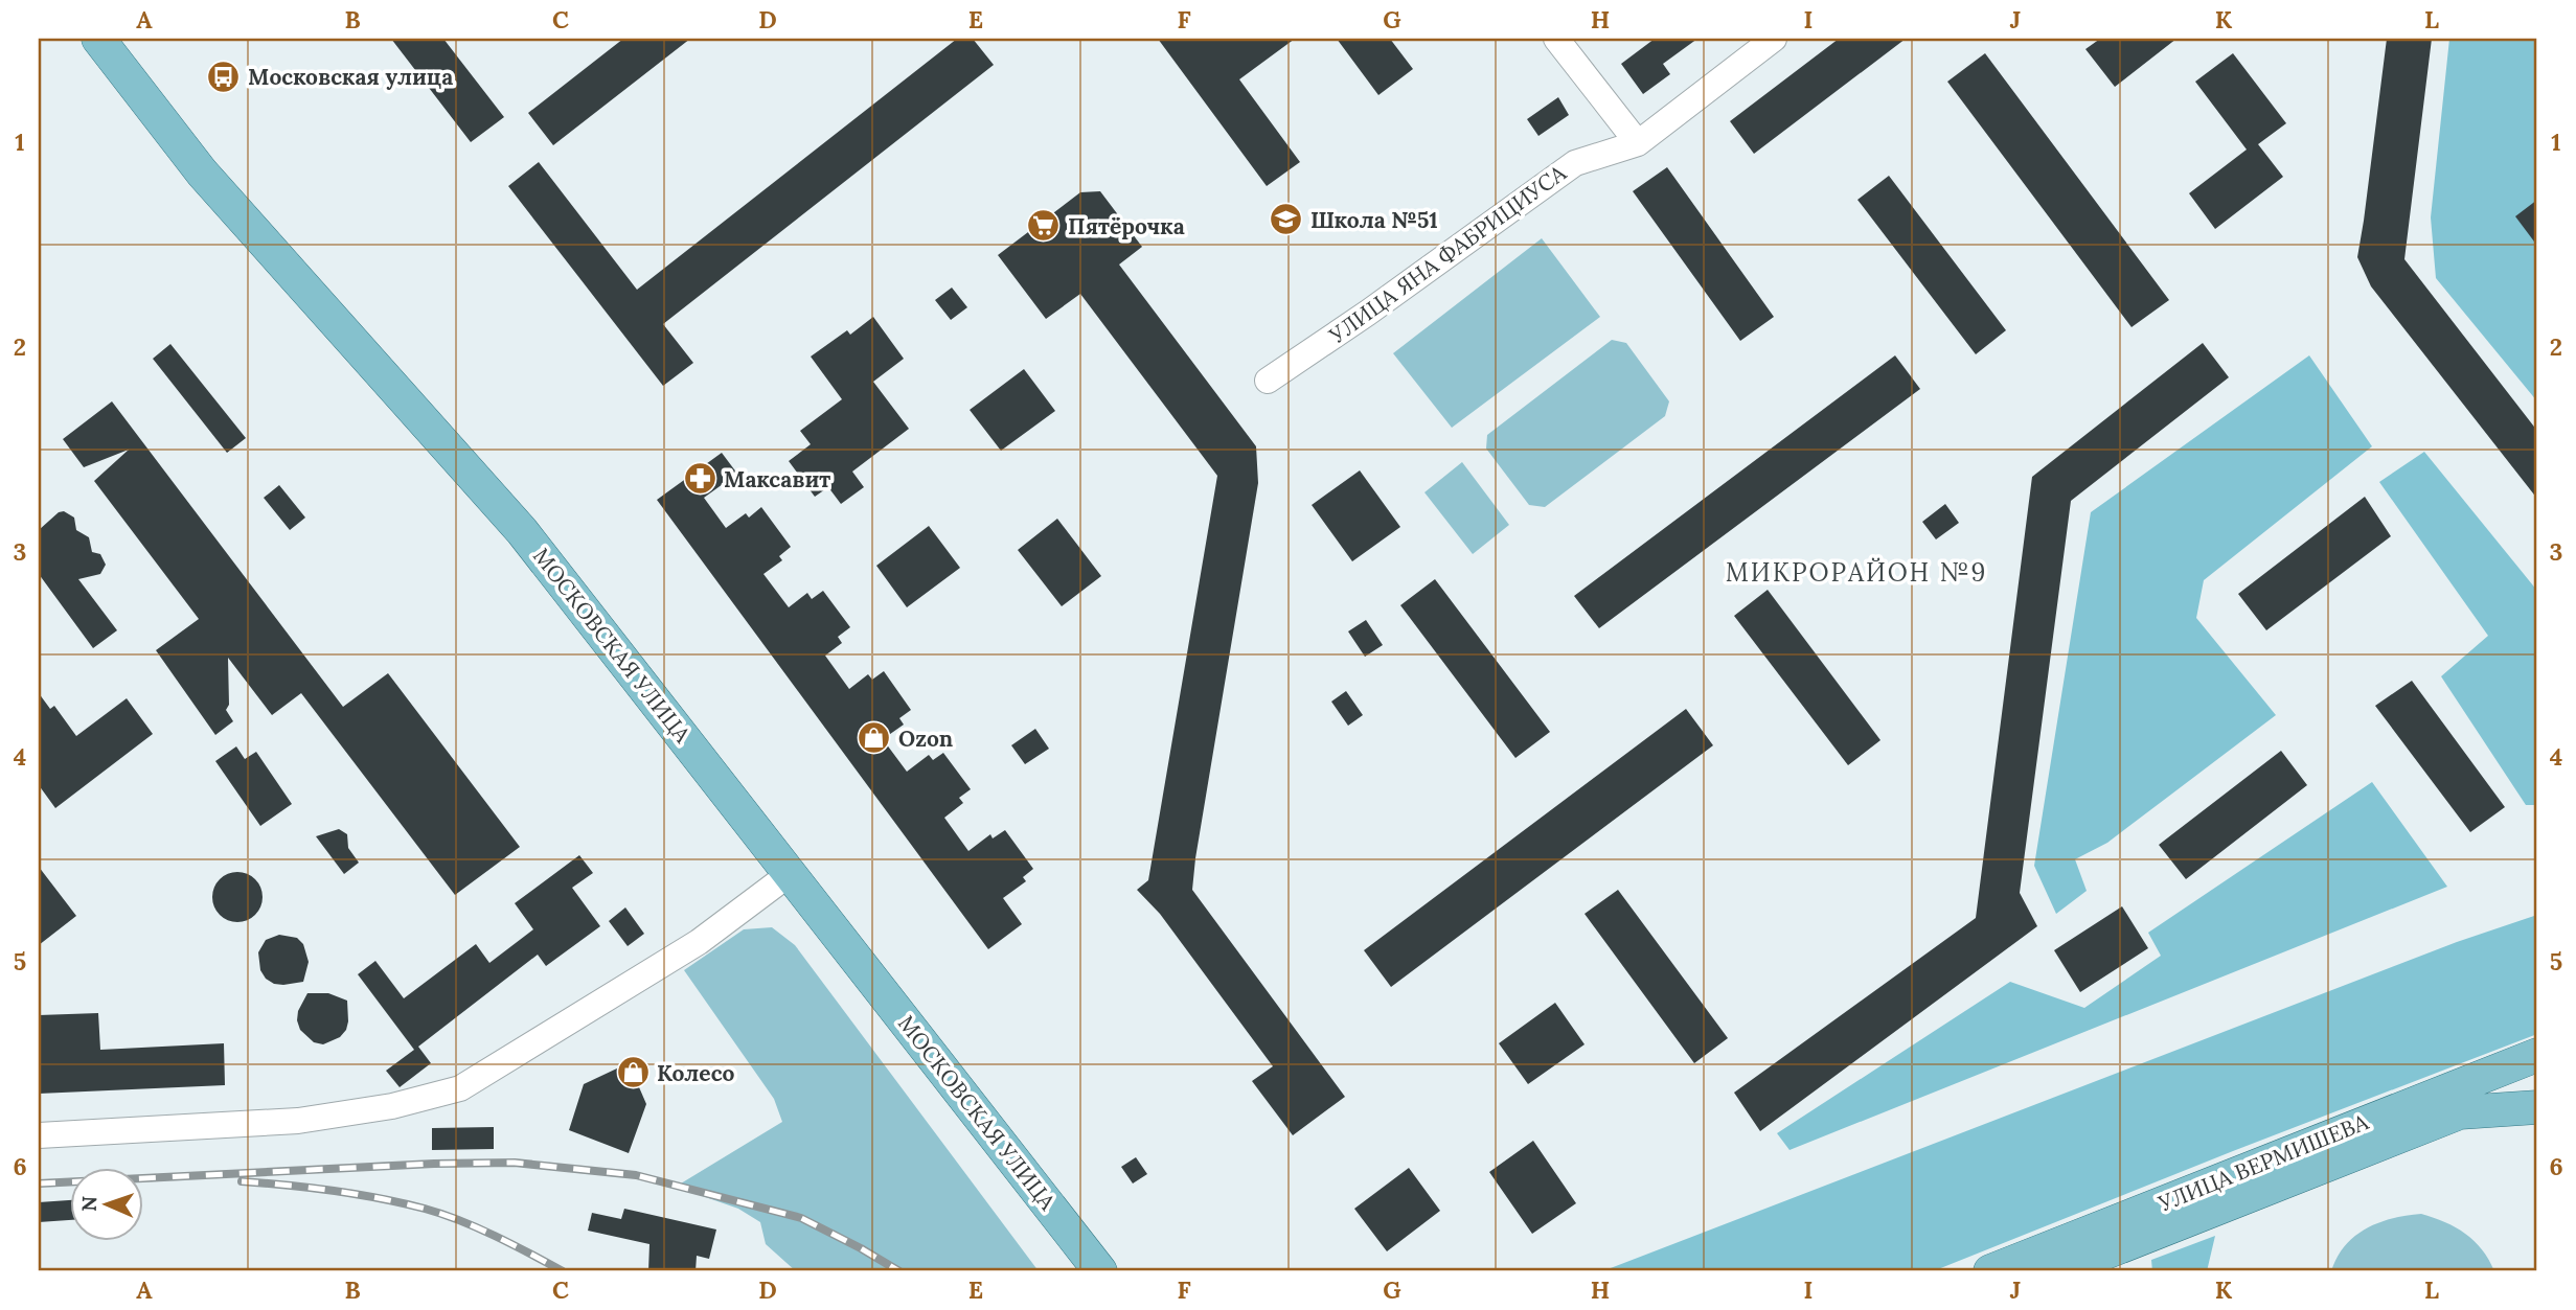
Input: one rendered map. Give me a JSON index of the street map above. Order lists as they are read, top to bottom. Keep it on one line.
{"streets":{"main road":["МОСКОВСКАЯ УЛИЦА","УЛИЦА ВЕРМИШЕВА"],"street":["УЛИЦА ЯНА ФАБРИЦИУСА"]},"districts":["МИКРОРАЙОН №9"],"places":{"bus stop":["Московская улица"],"school or university":["Школа №51"],"supermarket":["Пятёрочка"],"pharmacy":["Максавит"],"shop":["Ozon","Колесо"]},"north":"left","grid":{"columns":["A","B","C","D","E","F","G","H","I","J","K","L"],"rows":["1","2","3","4","5","6"]}}
